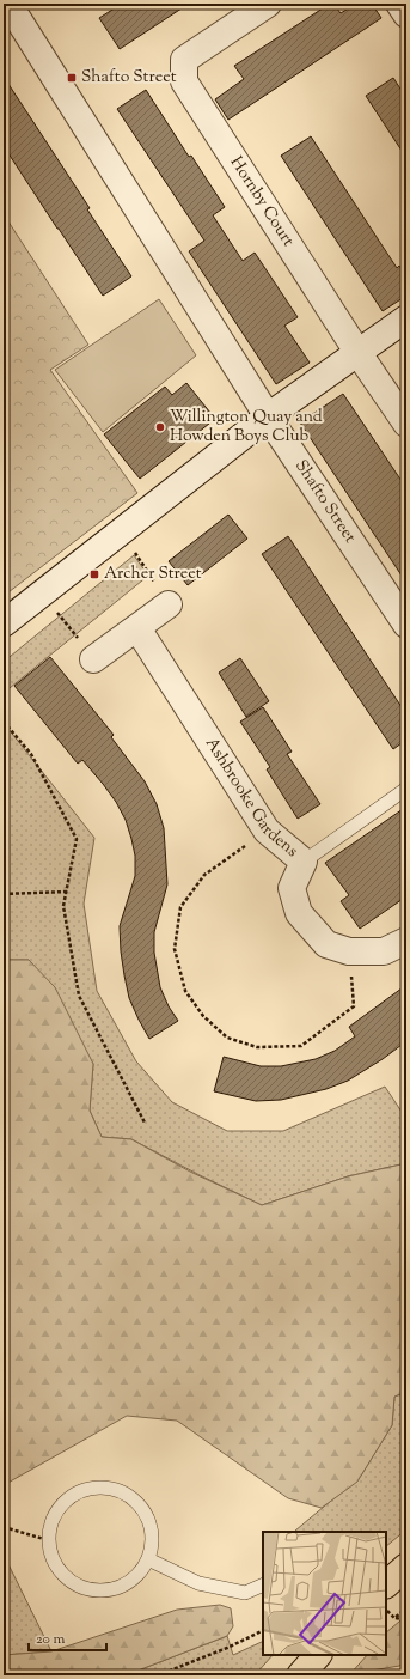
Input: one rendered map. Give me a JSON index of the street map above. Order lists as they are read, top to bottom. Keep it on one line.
{"streets":{"street":["Hornby Court","Shafto Street","Ashbrooke Gardens"]},"places":{"transit":["Shafto Street","Archer Street"],"other":["Willington Quay and Howden Boys Club"]},"scale_bar":"20 m"}
